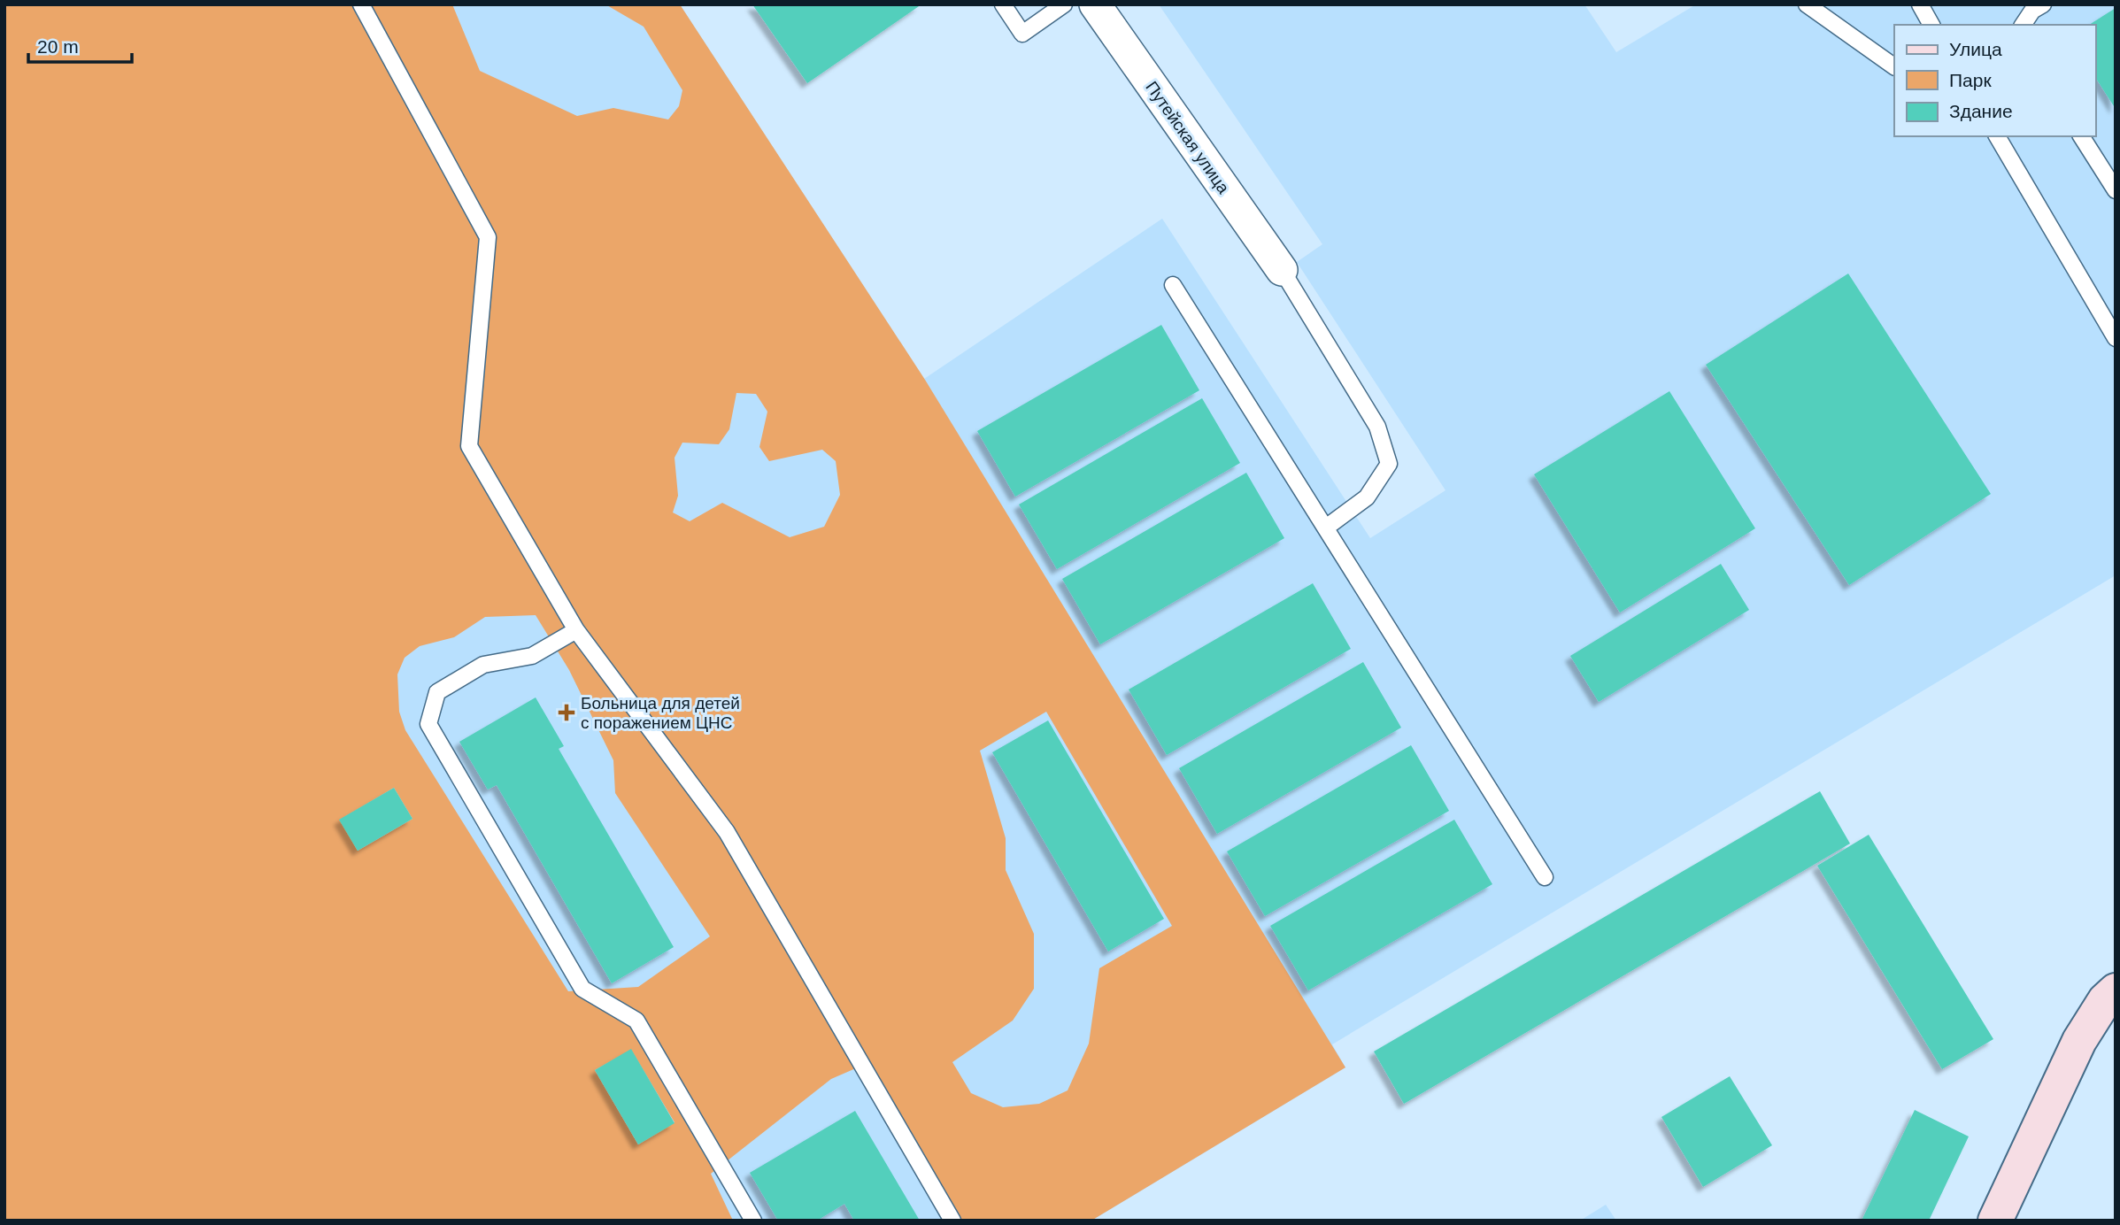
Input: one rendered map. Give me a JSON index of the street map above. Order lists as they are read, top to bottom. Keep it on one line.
{"streets":{"street":["Путейская улица"]},"places":{"health":["Больница для детей с поражением ЦНС"]},"legend":["Улица","Парк","Здание"],"scale_bar":"20 m"}
